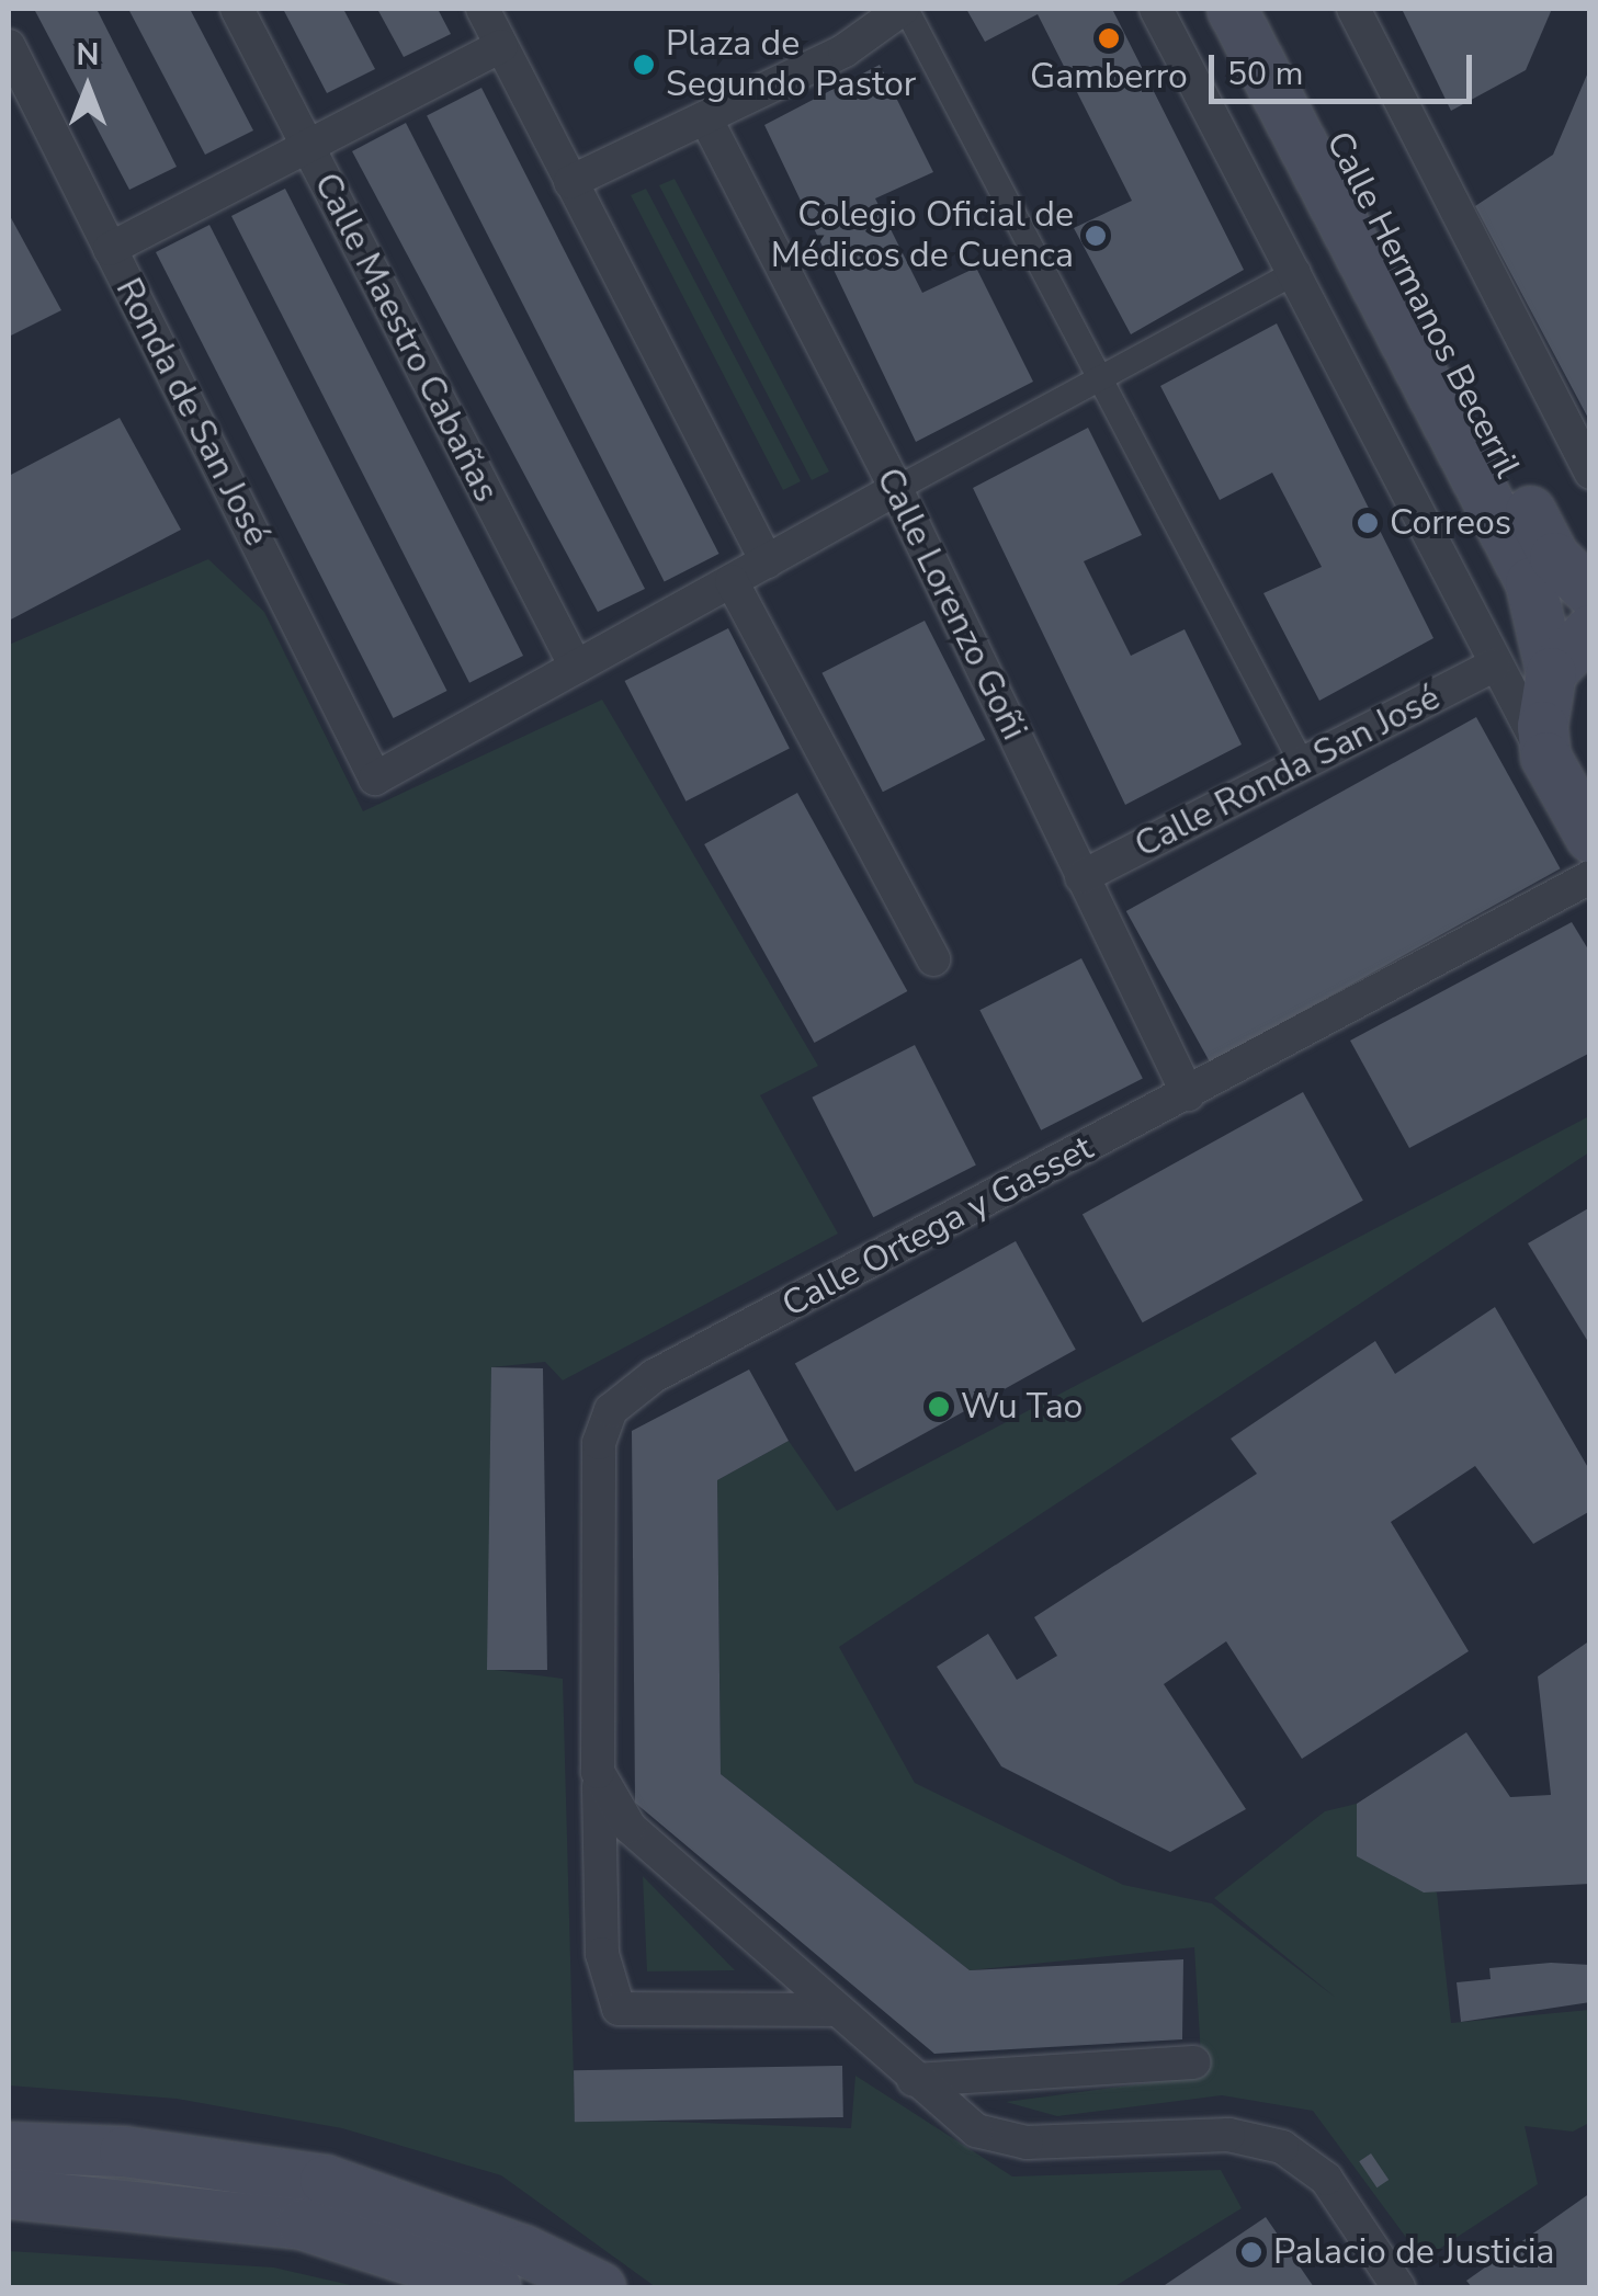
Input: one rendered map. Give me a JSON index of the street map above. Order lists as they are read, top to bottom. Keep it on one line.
{"streets":{"main road":["Calle Hermanos Becerril"],"street":["Calle Maestro Cabañas","Ronda de San José","Calle Lorenzo Goñi","Calle Ronda San José","Calle Ortega y Gasset"]},"crossings":[["Calle Maestro Cabañas","Ronda de San José"],["Calle Lorenzo Goñi","Calle Ronda San José"],["Calle Lorenzo Goñi","Calle Ortega y Gasset"]],"places":["Gamberro","Plaza de Segundo Pastor","Colegio Oficial de Médicos de Cuenca","Correos","Wu Tao","Palacio de Justicia"],"scale_bar":"50 m","north":"top"}
